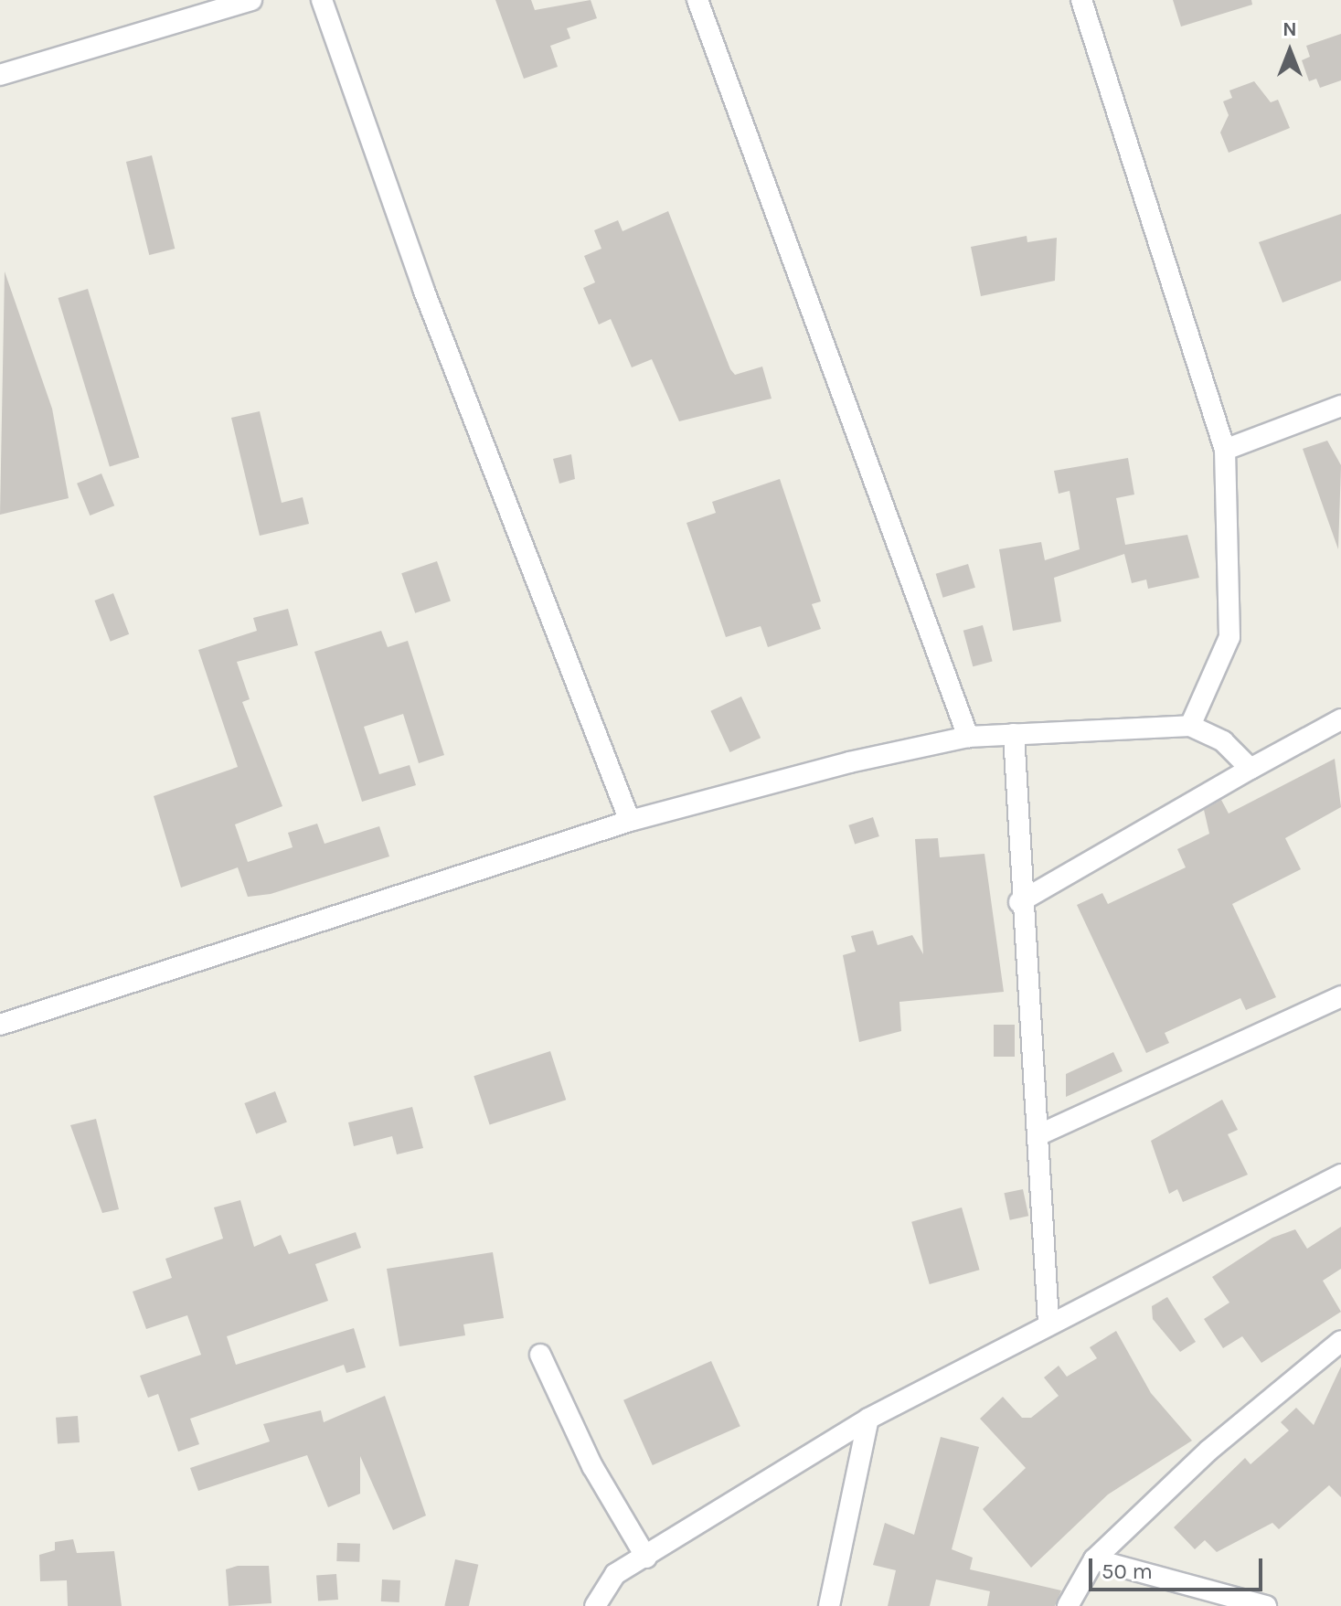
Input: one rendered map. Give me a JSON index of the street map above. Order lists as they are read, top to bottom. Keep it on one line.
{"scale_bar":"50 m","north":"top"}
